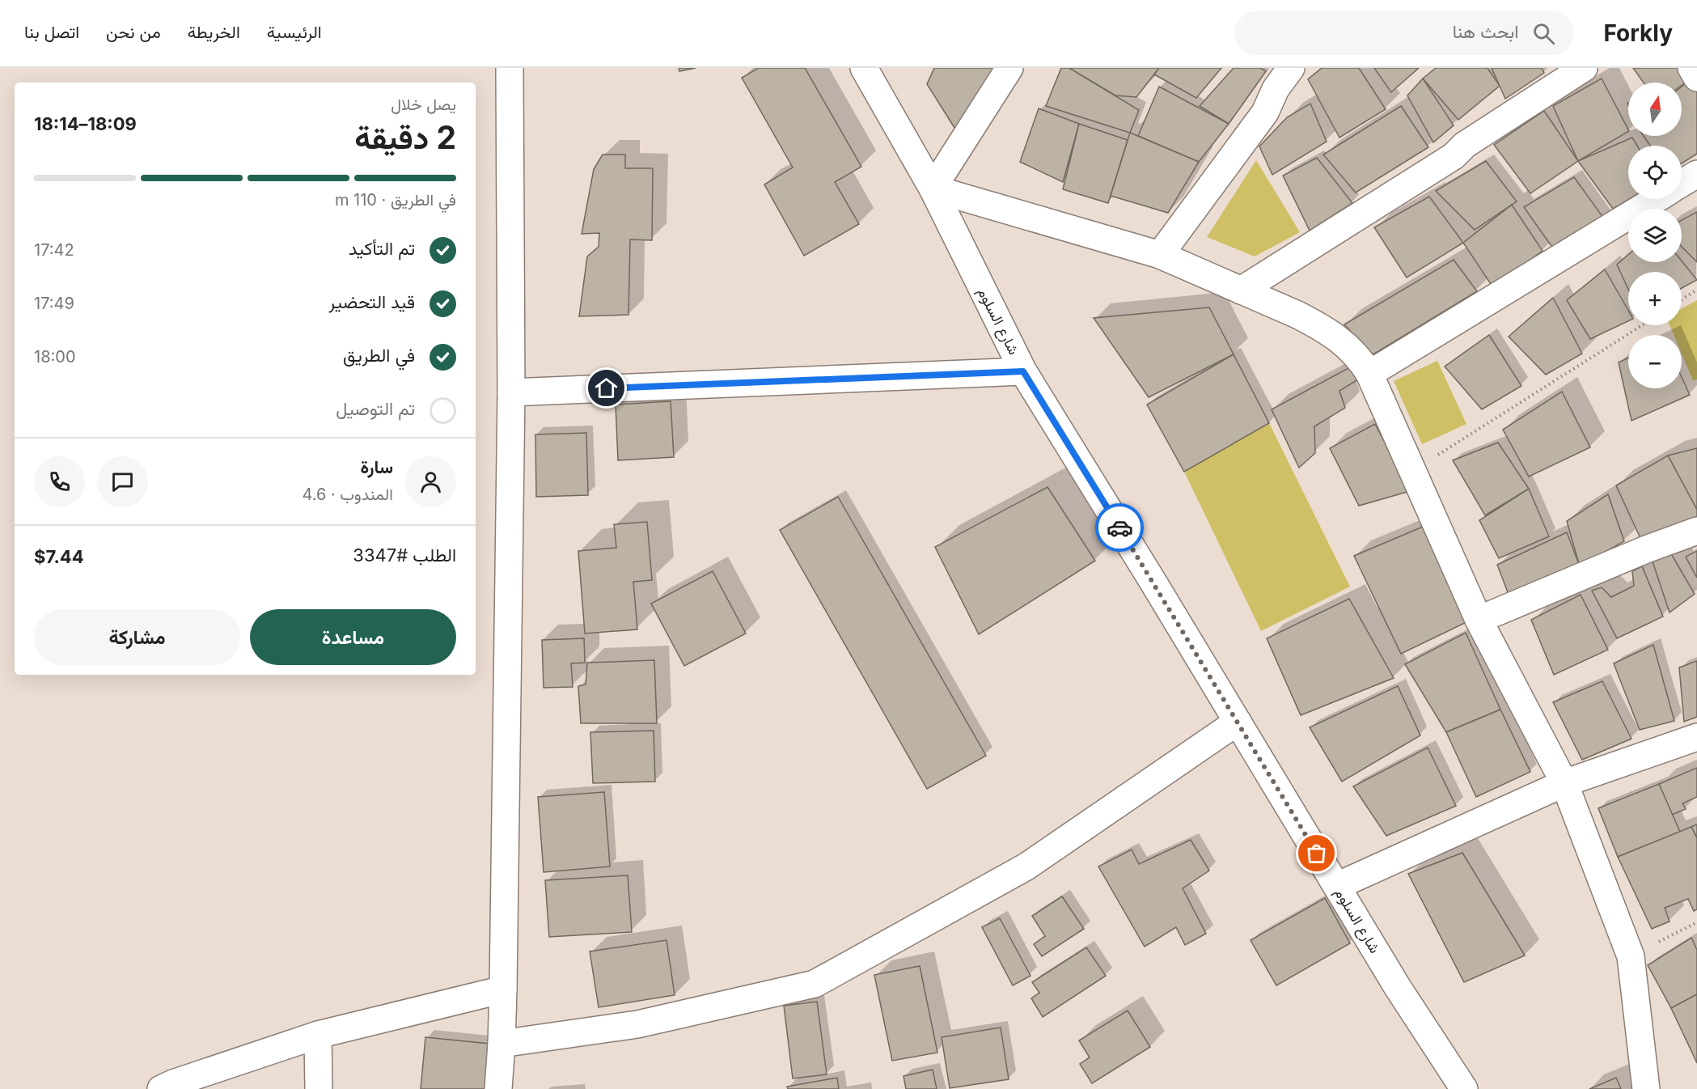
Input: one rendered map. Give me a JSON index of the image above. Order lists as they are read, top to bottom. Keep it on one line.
{"streets":{"street":["شارع السلوم"]},"north":"top","page":{"header":"Forkly","search":"ابحث هنا","nav":["الرئيسية","الخريطة","من نحن","اتصل بنا"],"map_buttons":["+","−"],"heading":["2 دقيقة","يصل خلال","18:09–18:14"],"panel":["سارة","المندوب · 4.6","الطلب #3347","$7.44"],"bar":"في الطريق · 110 m","list":[["تم التأكيد","17:42"],["قيد التحضير","17:49"],["في الطريق","18:00"],"تم التوصيل"],"buttons":["مساعدة","مشاركة"]}}
